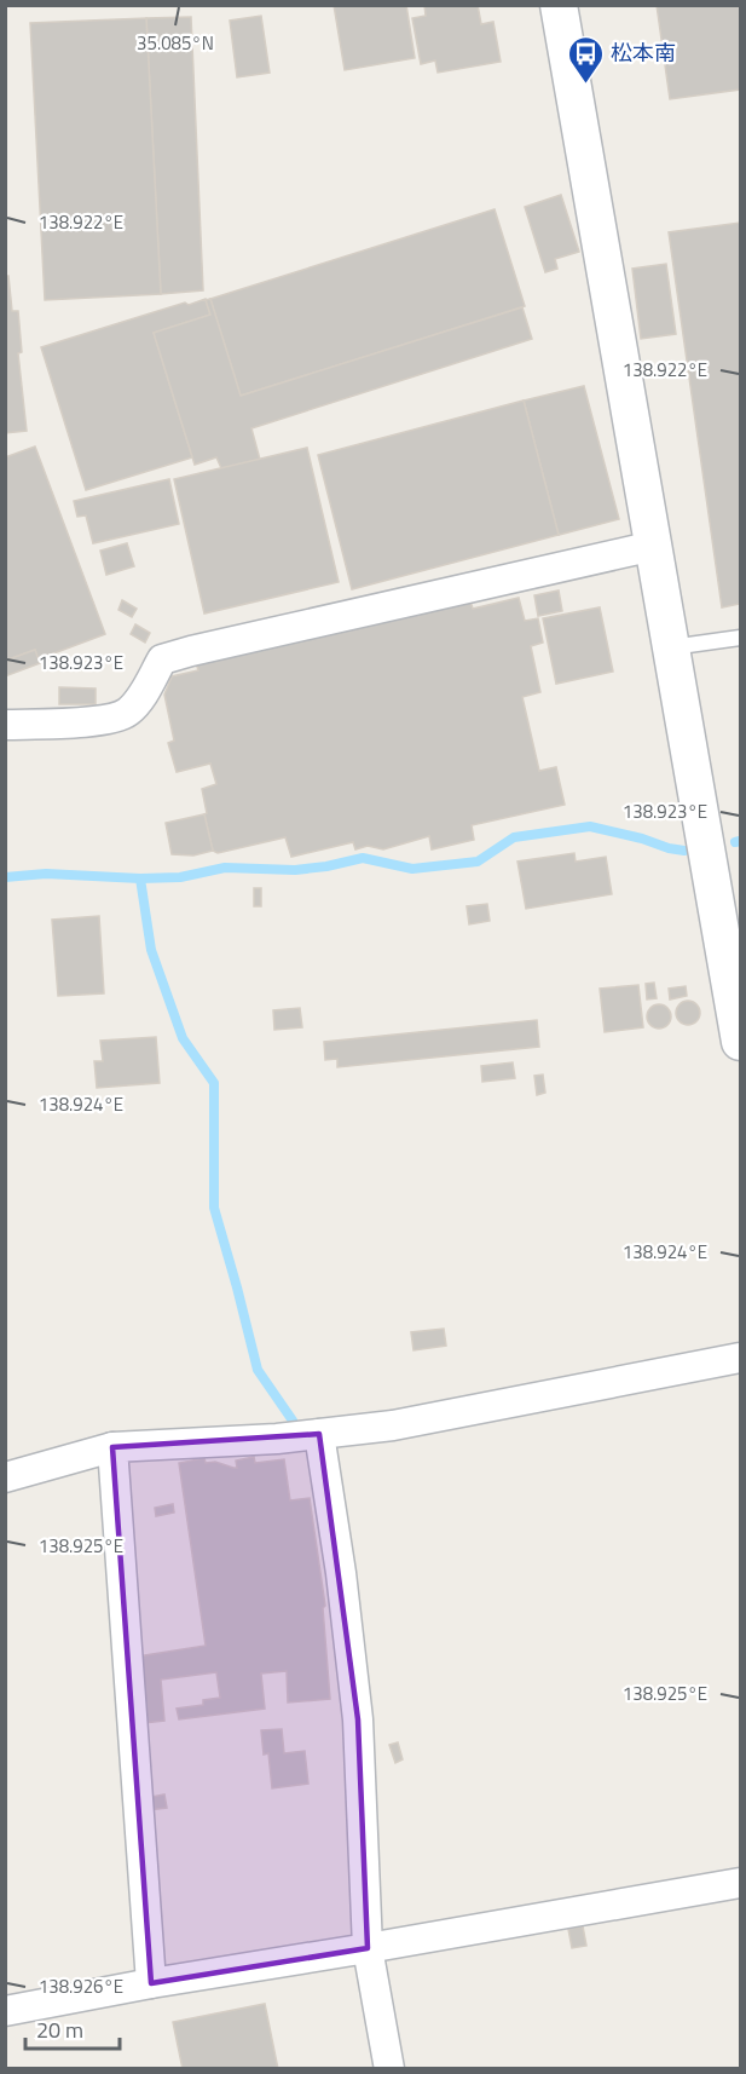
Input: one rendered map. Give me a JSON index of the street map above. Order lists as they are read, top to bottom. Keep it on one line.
{"places":{"bus stop":["松本南"]},"scale_bar":"20 m","coordinates":["35.085°N","138.922°E","138.923°E","138.924°E","138.925°E","138.926°E"]}
